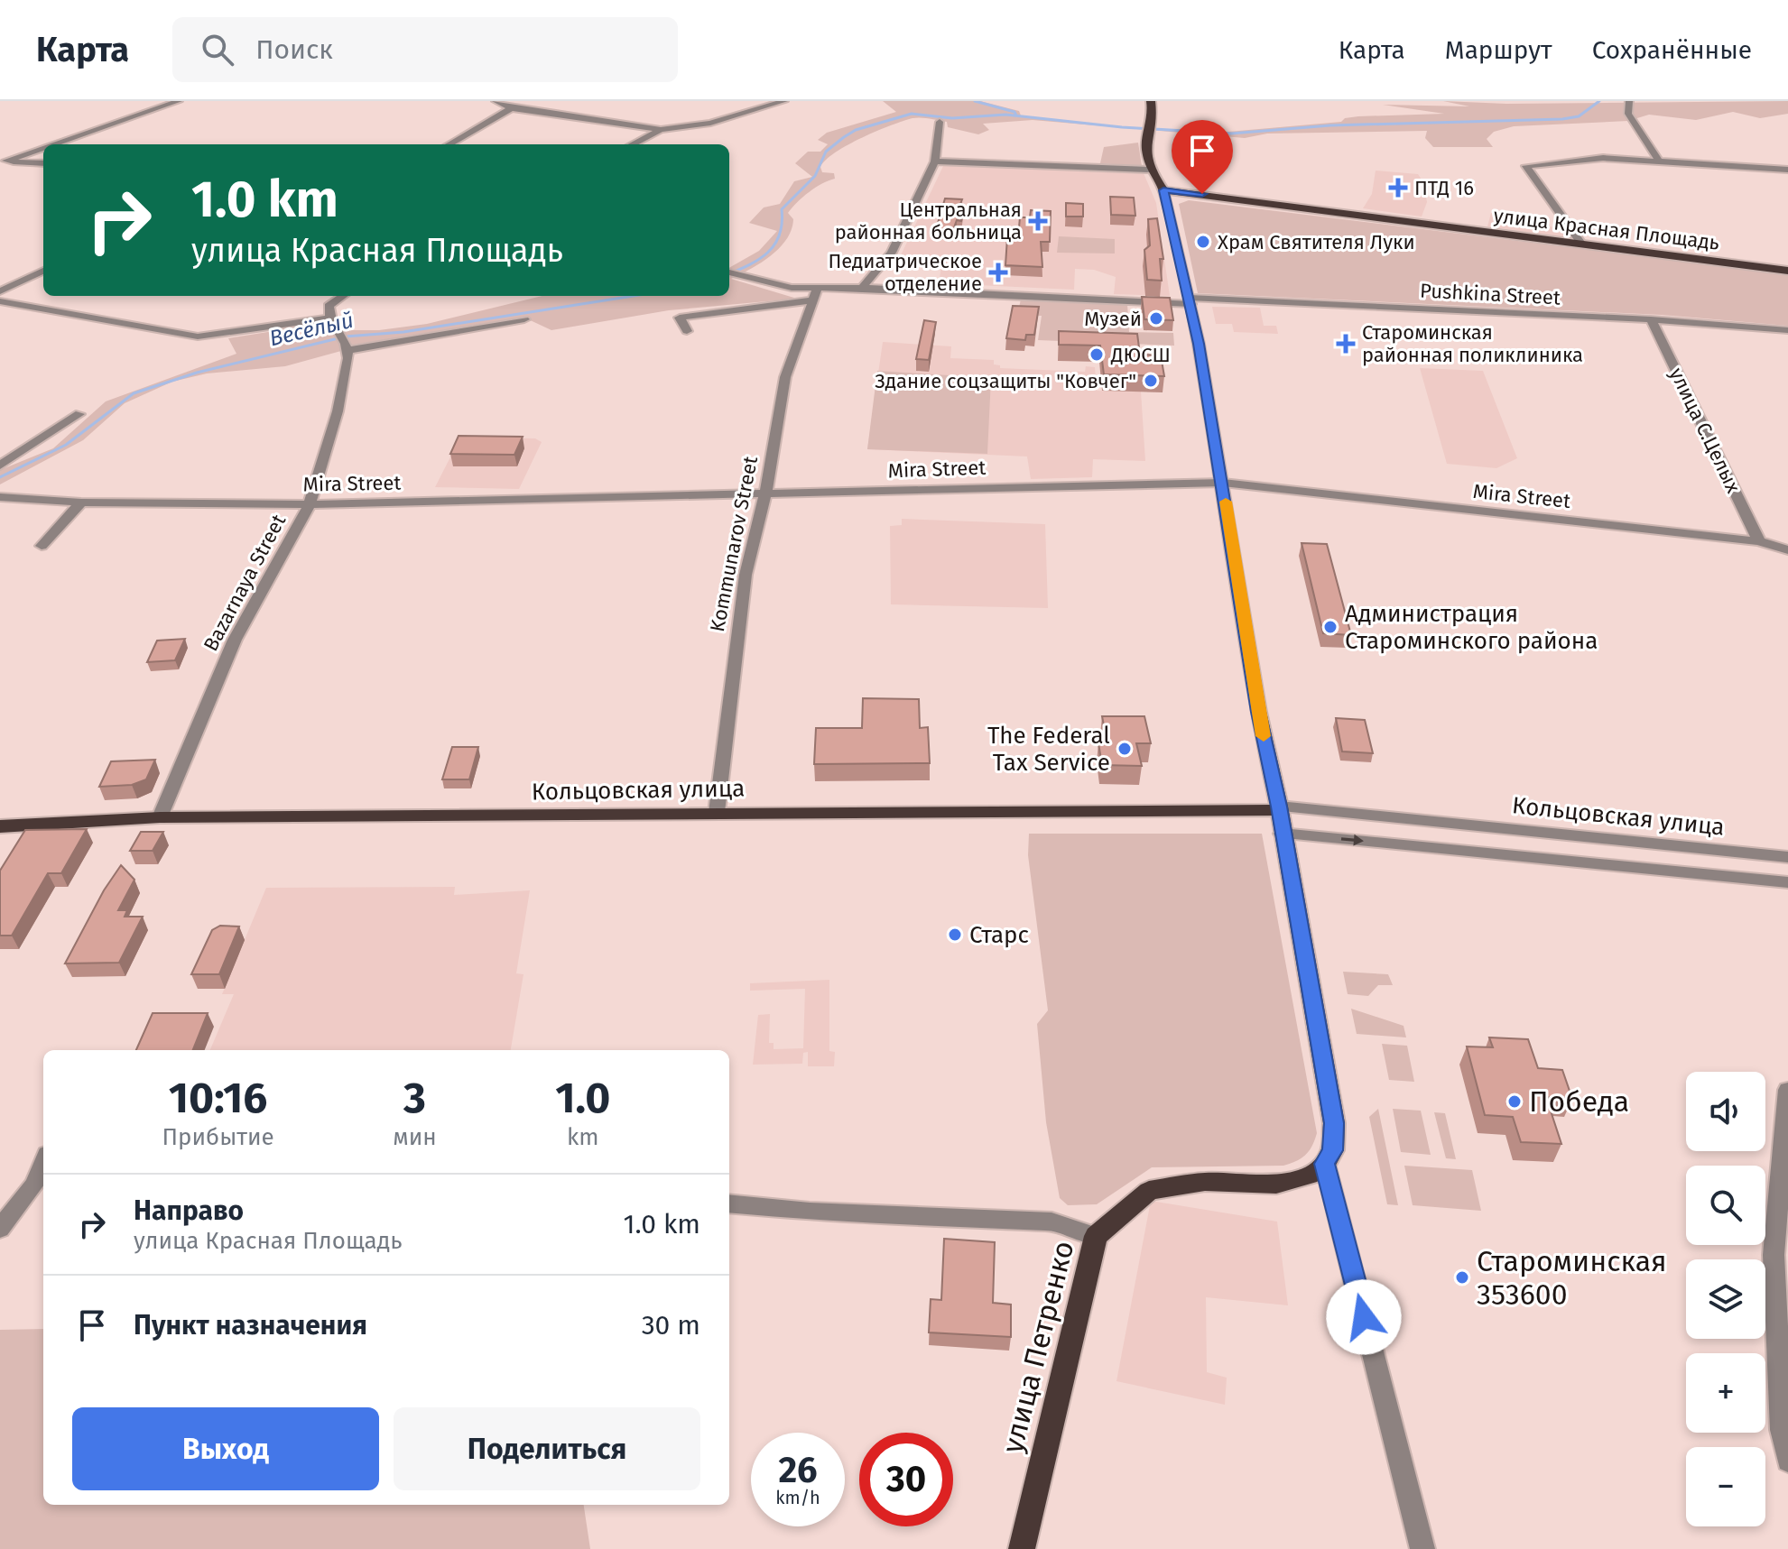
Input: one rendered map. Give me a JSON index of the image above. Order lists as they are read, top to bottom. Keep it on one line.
{"streets":{"main road":["улица Красная Площадь","Кольцовская улица","улица Петренко"],"street":["Pushkina Street","улица С.Целых","Mira Street","Kommunarov Street","Bazarnaya Street"]},"crossings":[["Pushkina Street","улица С.Целых"],["Pushkina Street","Kommunarov Street"],["улица С.Целых","Mira Street"],["Mira Street","Kommunarov Street"],["Mira Street","Bazarnaya Street"],["Kommunarov Street","Кольцовская улица"],["Bazarnaya Street","Кольцовская улица"]],"water":["Весёлый"],"places":{"health":["ПТД 16","Центральная районная больница","Педиатрическое отделение","Староминская районная поликлиника"],"other":["Храм Святителя Луки","Музей","ДЮСШ","Здание соцзащиты \"Ковчег\"","Администрация Староминского района","The Federal Tax Service","Старс","Победа","Староминская 353600"]},"page":{"header":"Карта","search":"Поиск","nav":["Карта","Маршрут","Сохранённые"],"turn":["1.0 km","улица Красная Площадь"],"eta":["10:16","Прибытие","3","мин","1.0","km"],"map_buttons":["+","−"],"list":[{"name":"Направо","note":"улица Красная Площадь","value":"1.0 km"},{"name":"Пункт назначения","value":"30 m"}],"buttons":["Выход","Поделиться"],"speed":"26 km/h","limit":"30"}}
